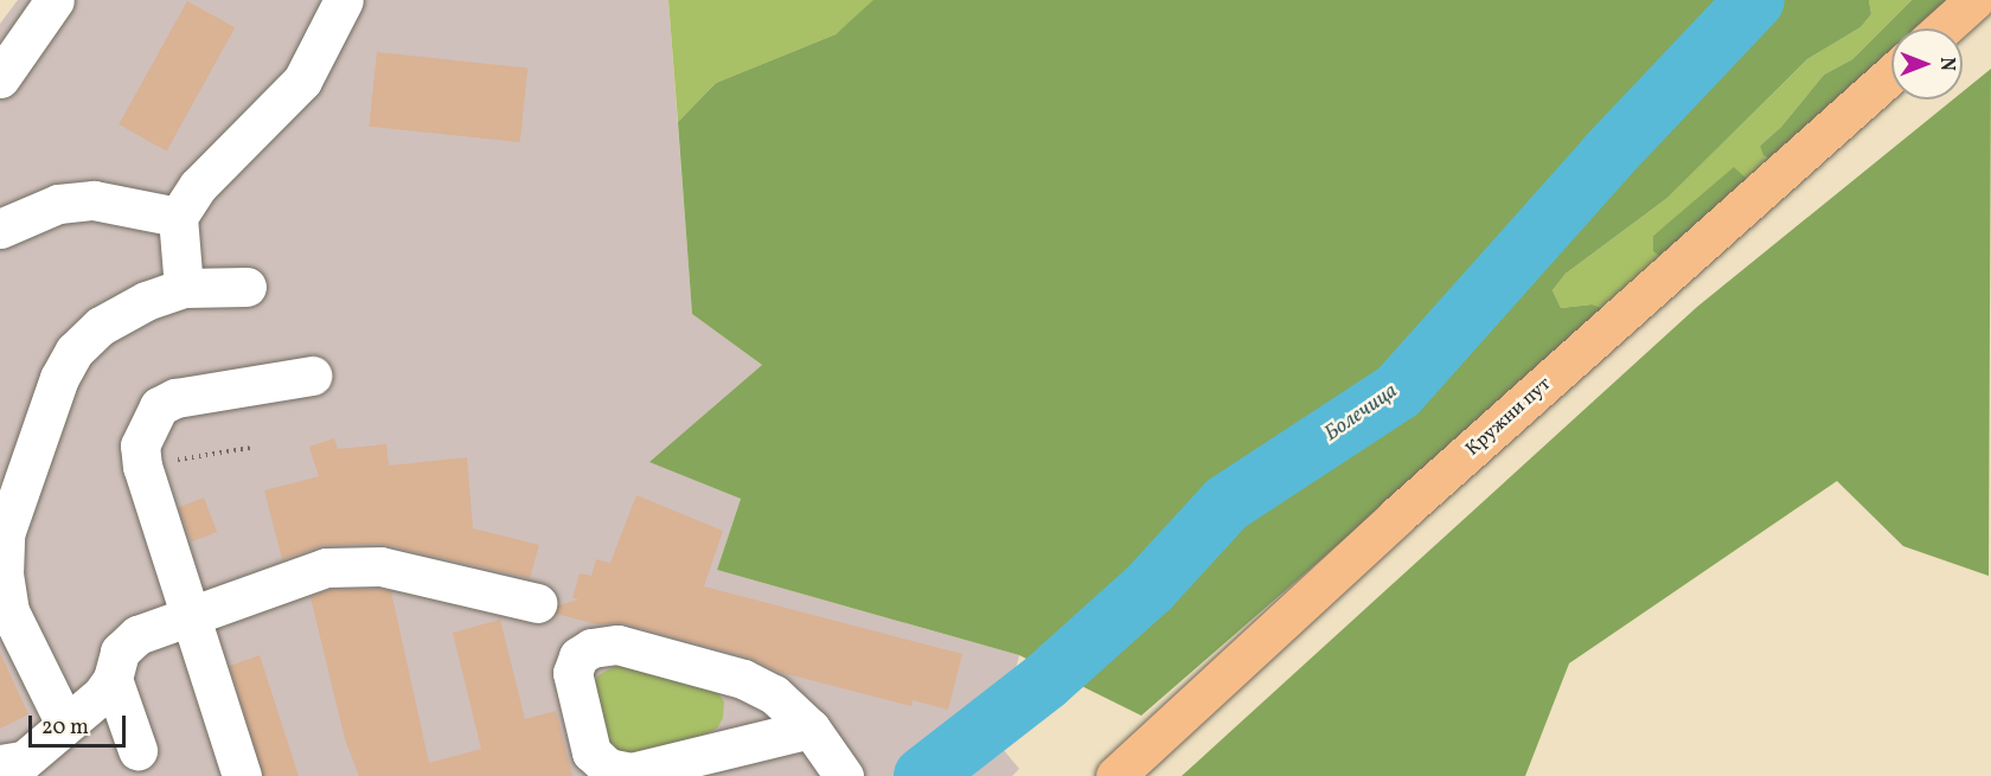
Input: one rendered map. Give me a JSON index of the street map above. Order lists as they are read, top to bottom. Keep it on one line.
{"streets":{"main road":["Кружни пут"]},"water":["Болечица"],"scale_bar":"20 m","north":"right"}
